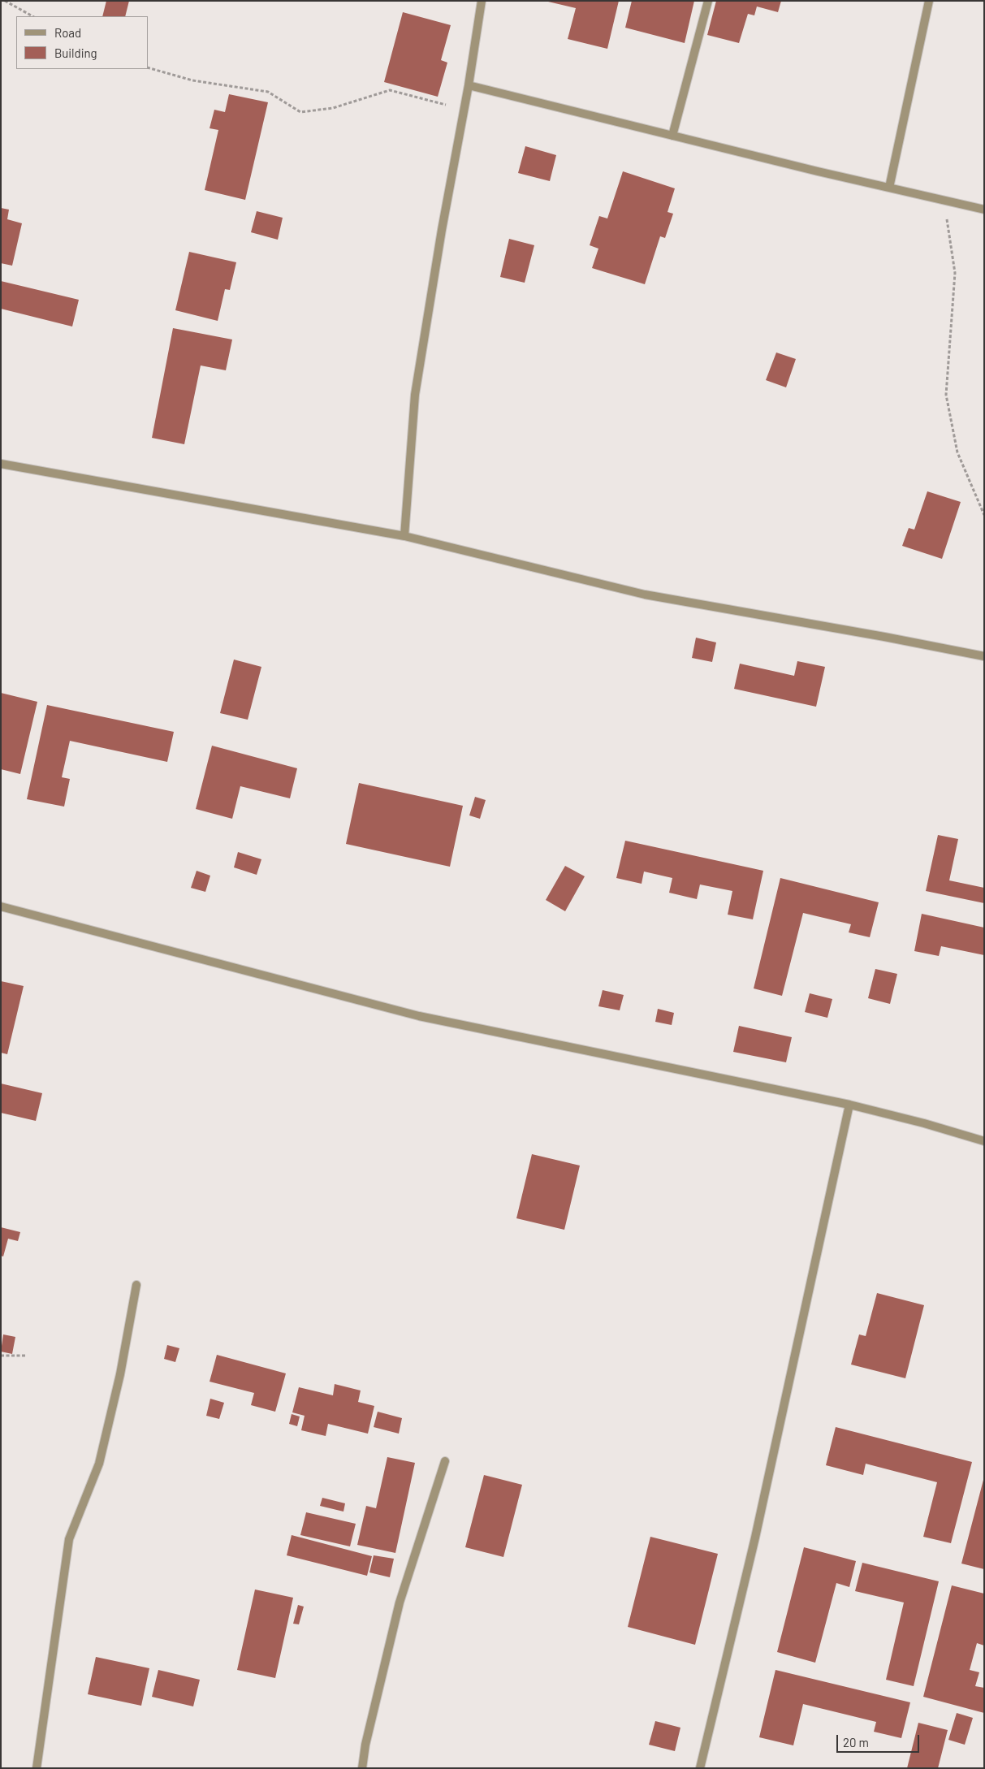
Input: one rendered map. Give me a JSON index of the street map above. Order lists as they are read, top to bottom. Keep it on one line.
{"legend":["Road","Building"],"scale_bar":"20 m"}
